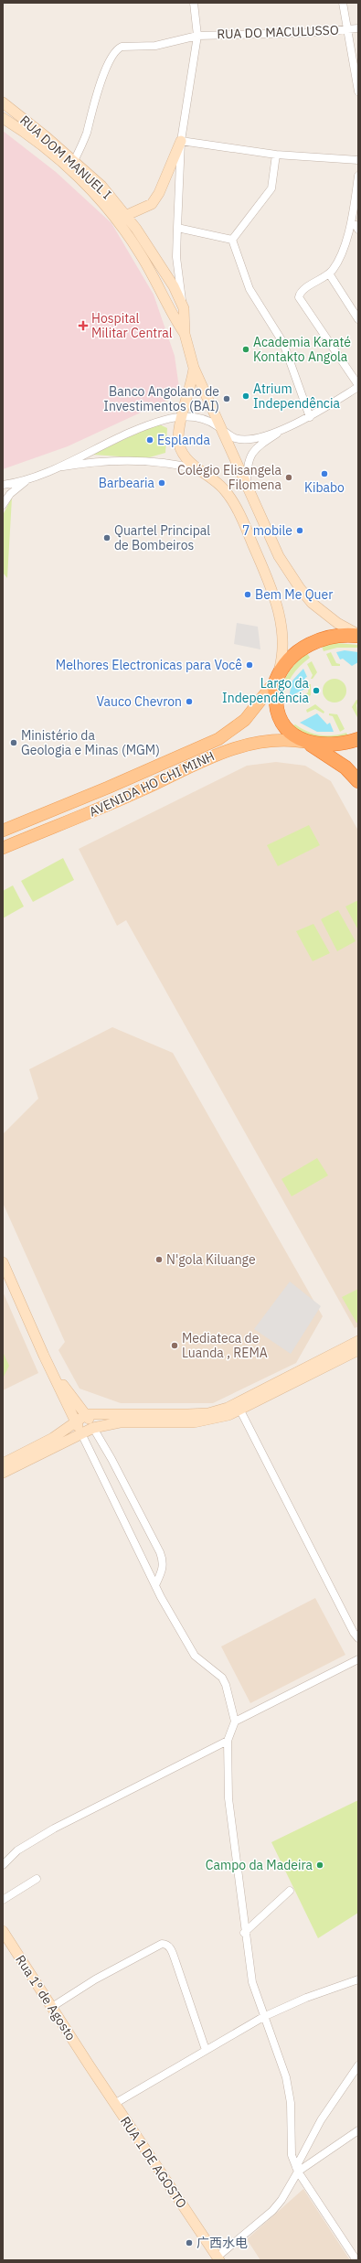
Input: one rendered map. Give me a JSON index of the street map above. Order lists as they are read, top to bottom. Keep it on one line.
{"streets":{"main road":["AVENIDA HO CHI MINH"],"street":["RUA DO MACULUSSO","RUA DOM MANUEL I","Rua 1º de Agosto","RUA 1 DE AGOSTO"]},"crossings":[["RUA DO MACULUSSO","RUA DOM MANUEL I"],["Rua 1º de Agosto","RUA 1 DE AGOSTO"]],"places":{"health":["Hospital Militar Central"],"other":["Academia Karaté Kontakto Angola","Atrium Independência","Banco Angolano de Investimentos (BAI)","Esplanda","Kibabo","Colégio Elisangela Filomena","Barbearia","7 mobile","Quartel Principal de Bombeiros","Bem Me Quer","Melhores Electronicas para Você","Largo da Independência","Vauco Chevron","Ministério da Geologia e Minas (MGM)","N'gola Kiluange","Mediateca de Luanda , REMA","Campo da Madeira","广西水电"]}}
